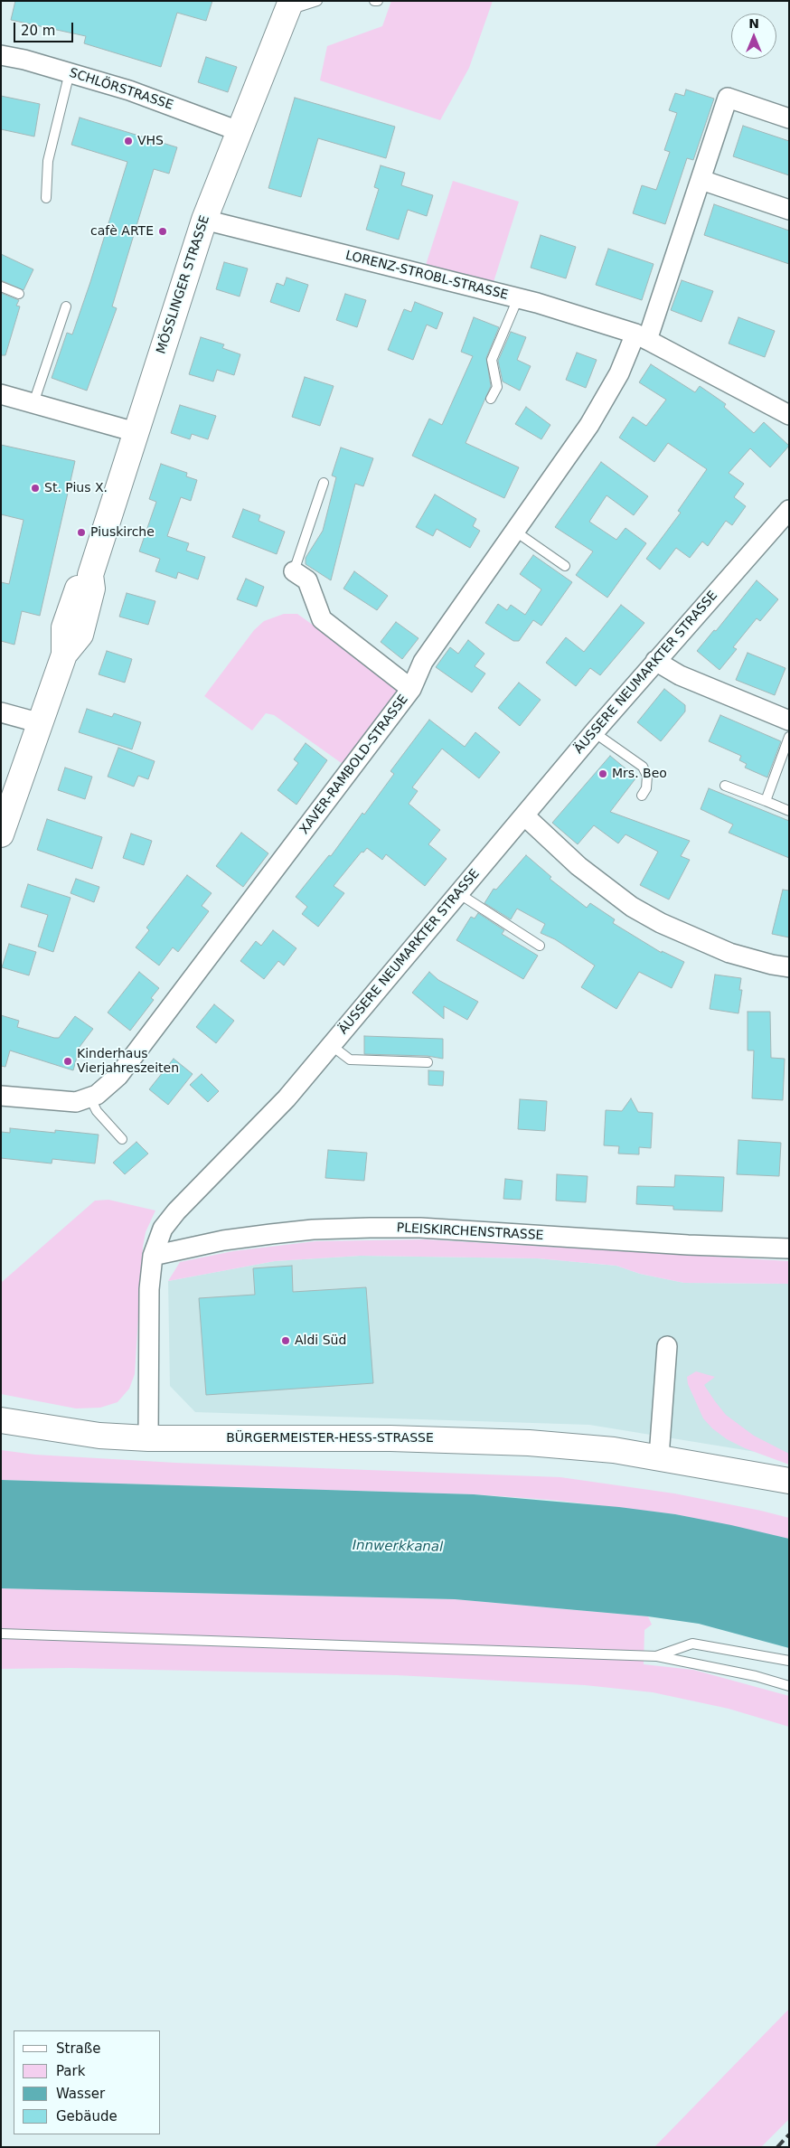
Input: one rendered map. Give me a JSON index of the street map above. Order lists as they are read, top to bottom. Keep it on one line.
{"streets":{"street":["SCHLÖRSTRASSE","LORENZ-STROBL-STRASSE","MÖSSLINGER STRASSE","ÄUSSERE NEUMARKTER STRASSE","XAVER-RAMBOLD-STRASSE","PLEISKIRCHENSTRASSE","BÜRGERMEISTER-HESS-STRASSE"]},"crossings":[["SCHLÖRSTRASSE","MÖSSLINGER STRASSE"],["LORENZ-STROBL-STRASSE","MÖSSLINGER STRASSE"],["LORENZ-STROBL-STRASSE","XAVER-RAMBOLD-STRASSE"],["ÄUSSERE NEUMARKTER STRASSE","PLEISKIRCHENSTRASSE"],["ÄUSSERE NEUMARKTER STRASSE","BÜRGERMEISTER-HESS-STRASSE"]],"water":["Innwerkkanal"],"places":["VHS","cafè ARTE","St. Pius X.","Piuskirche","Mrs. Beo","Kinderhaus Vierjahreszeiten","Aldi Süd"],"legend":["Straße","Park","Wasser","Gebäude"],"scale_bar":"20 m","north":"top"}
